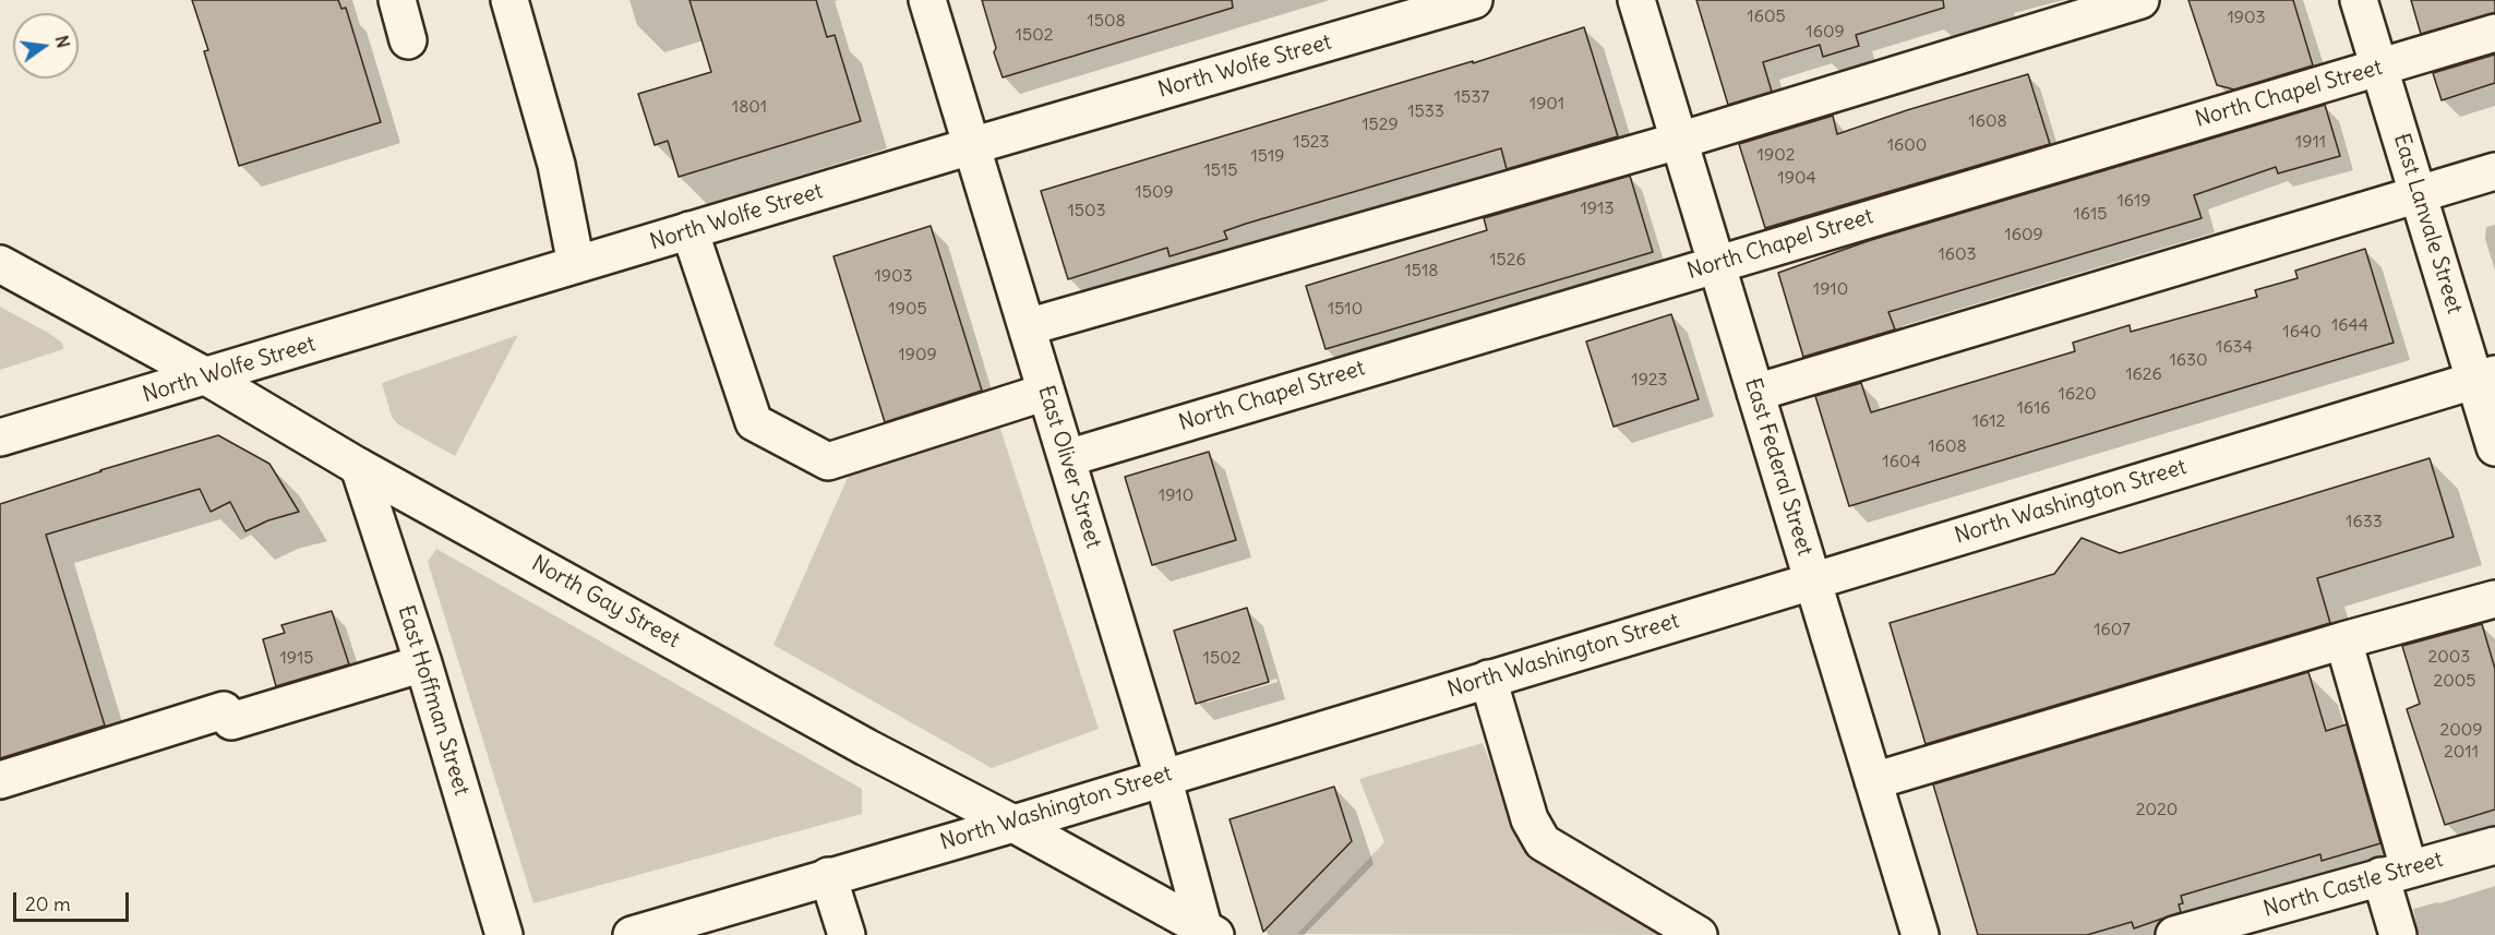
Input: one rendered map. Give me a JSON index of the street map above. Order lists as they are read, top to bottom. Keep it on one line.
{"streets":{"main road":["North Wolfe Street","North Chapel Street","East Lanvale Street","East Oliver Street","East Federal Street","North Washington Street","North Gay Street","East Hoffman Street","North Castle Street"]},"crossings":[["North Wolfe Street","East Oliver Street"],["North Wolfe Street","North Gay Street"],["North Chapel Street","East Lanvale Street"],["North Chapel Street","East Oliver Street"],["North Chapel Street","East Federal Street"],["East Lanvale Street","North Washington Street"],["East Oliver Street","North Washington Street"],["East Oliver Street","North Gay Street"],["East Federal Street","North Washington Street"],["North Washington Street","North Gay Street"],["North Gay Street","East Hoffman Street"]],"house_numbers":["1605","1903","1508","1609","1502","1537","1901","1801","1533","1608","1529","1523","1911","1600","1902","1519","1515","1904","1509","1619","1913","1503","1615","1609","1603","1526","1518","1903","1910","1905","1510","1644","1640","1634","1909","1630","1626","1923","1620","1616","1612","1608","1604","1910","1633","1607","2003","1915","1502","2005","2009","2011","2020"],"scale_bar":"20 m","north":"right"}
